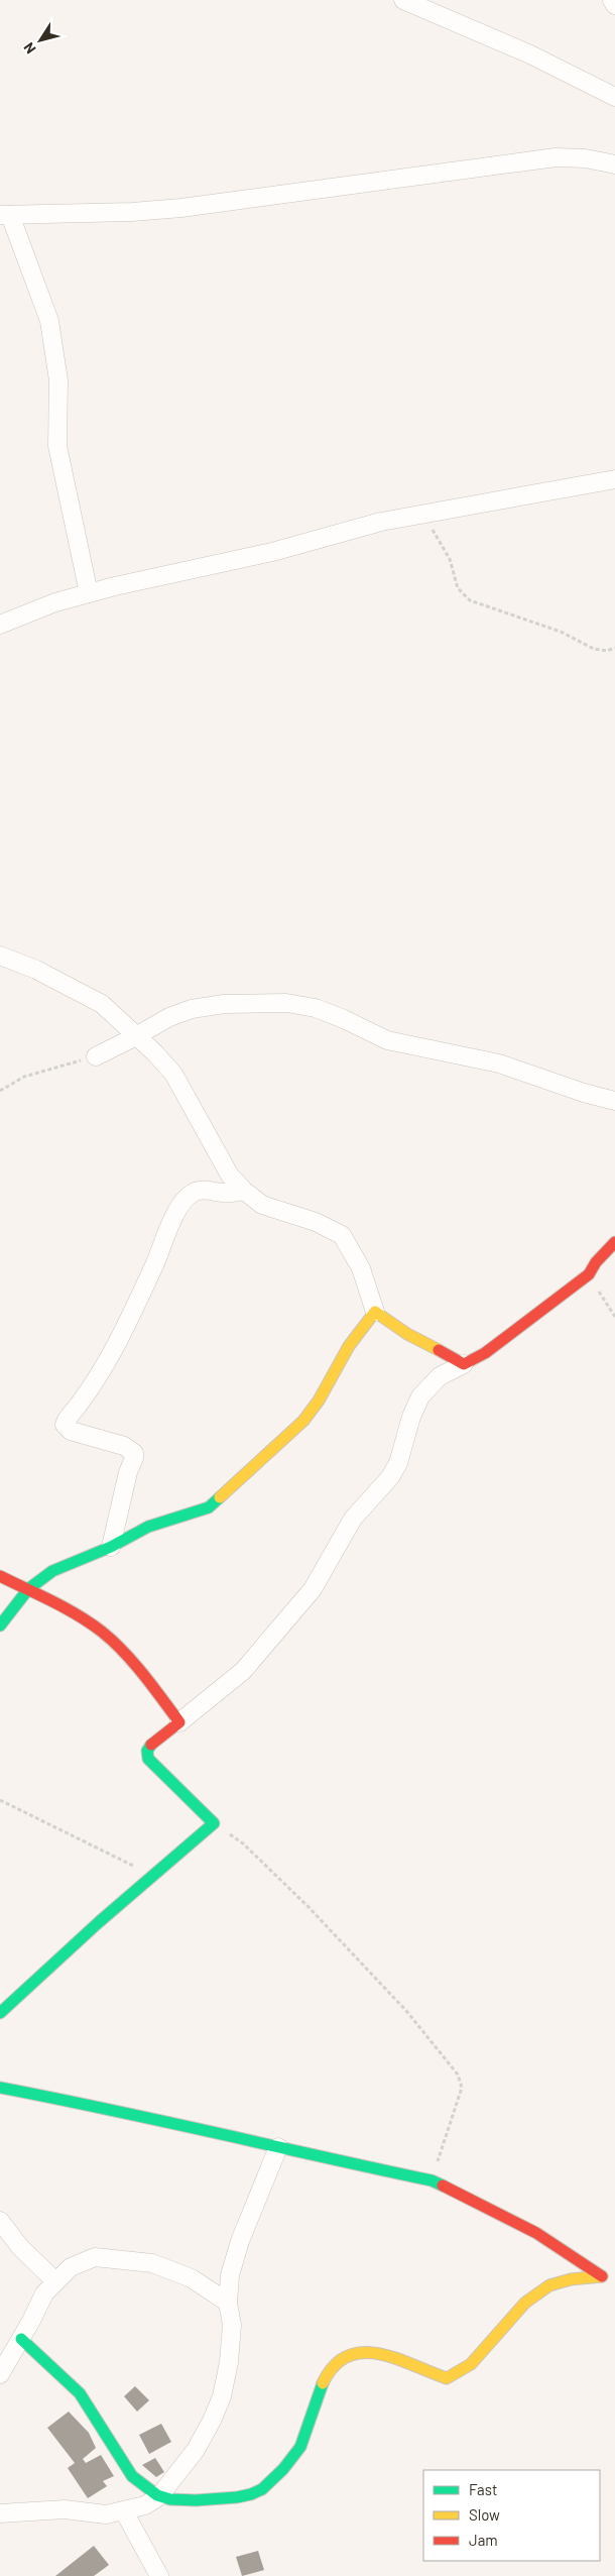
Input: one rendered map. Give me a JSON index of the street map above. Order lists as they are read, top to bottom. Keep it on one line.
{"legend":["Fast","Slow","Jam"],"north":"bottom left"}
